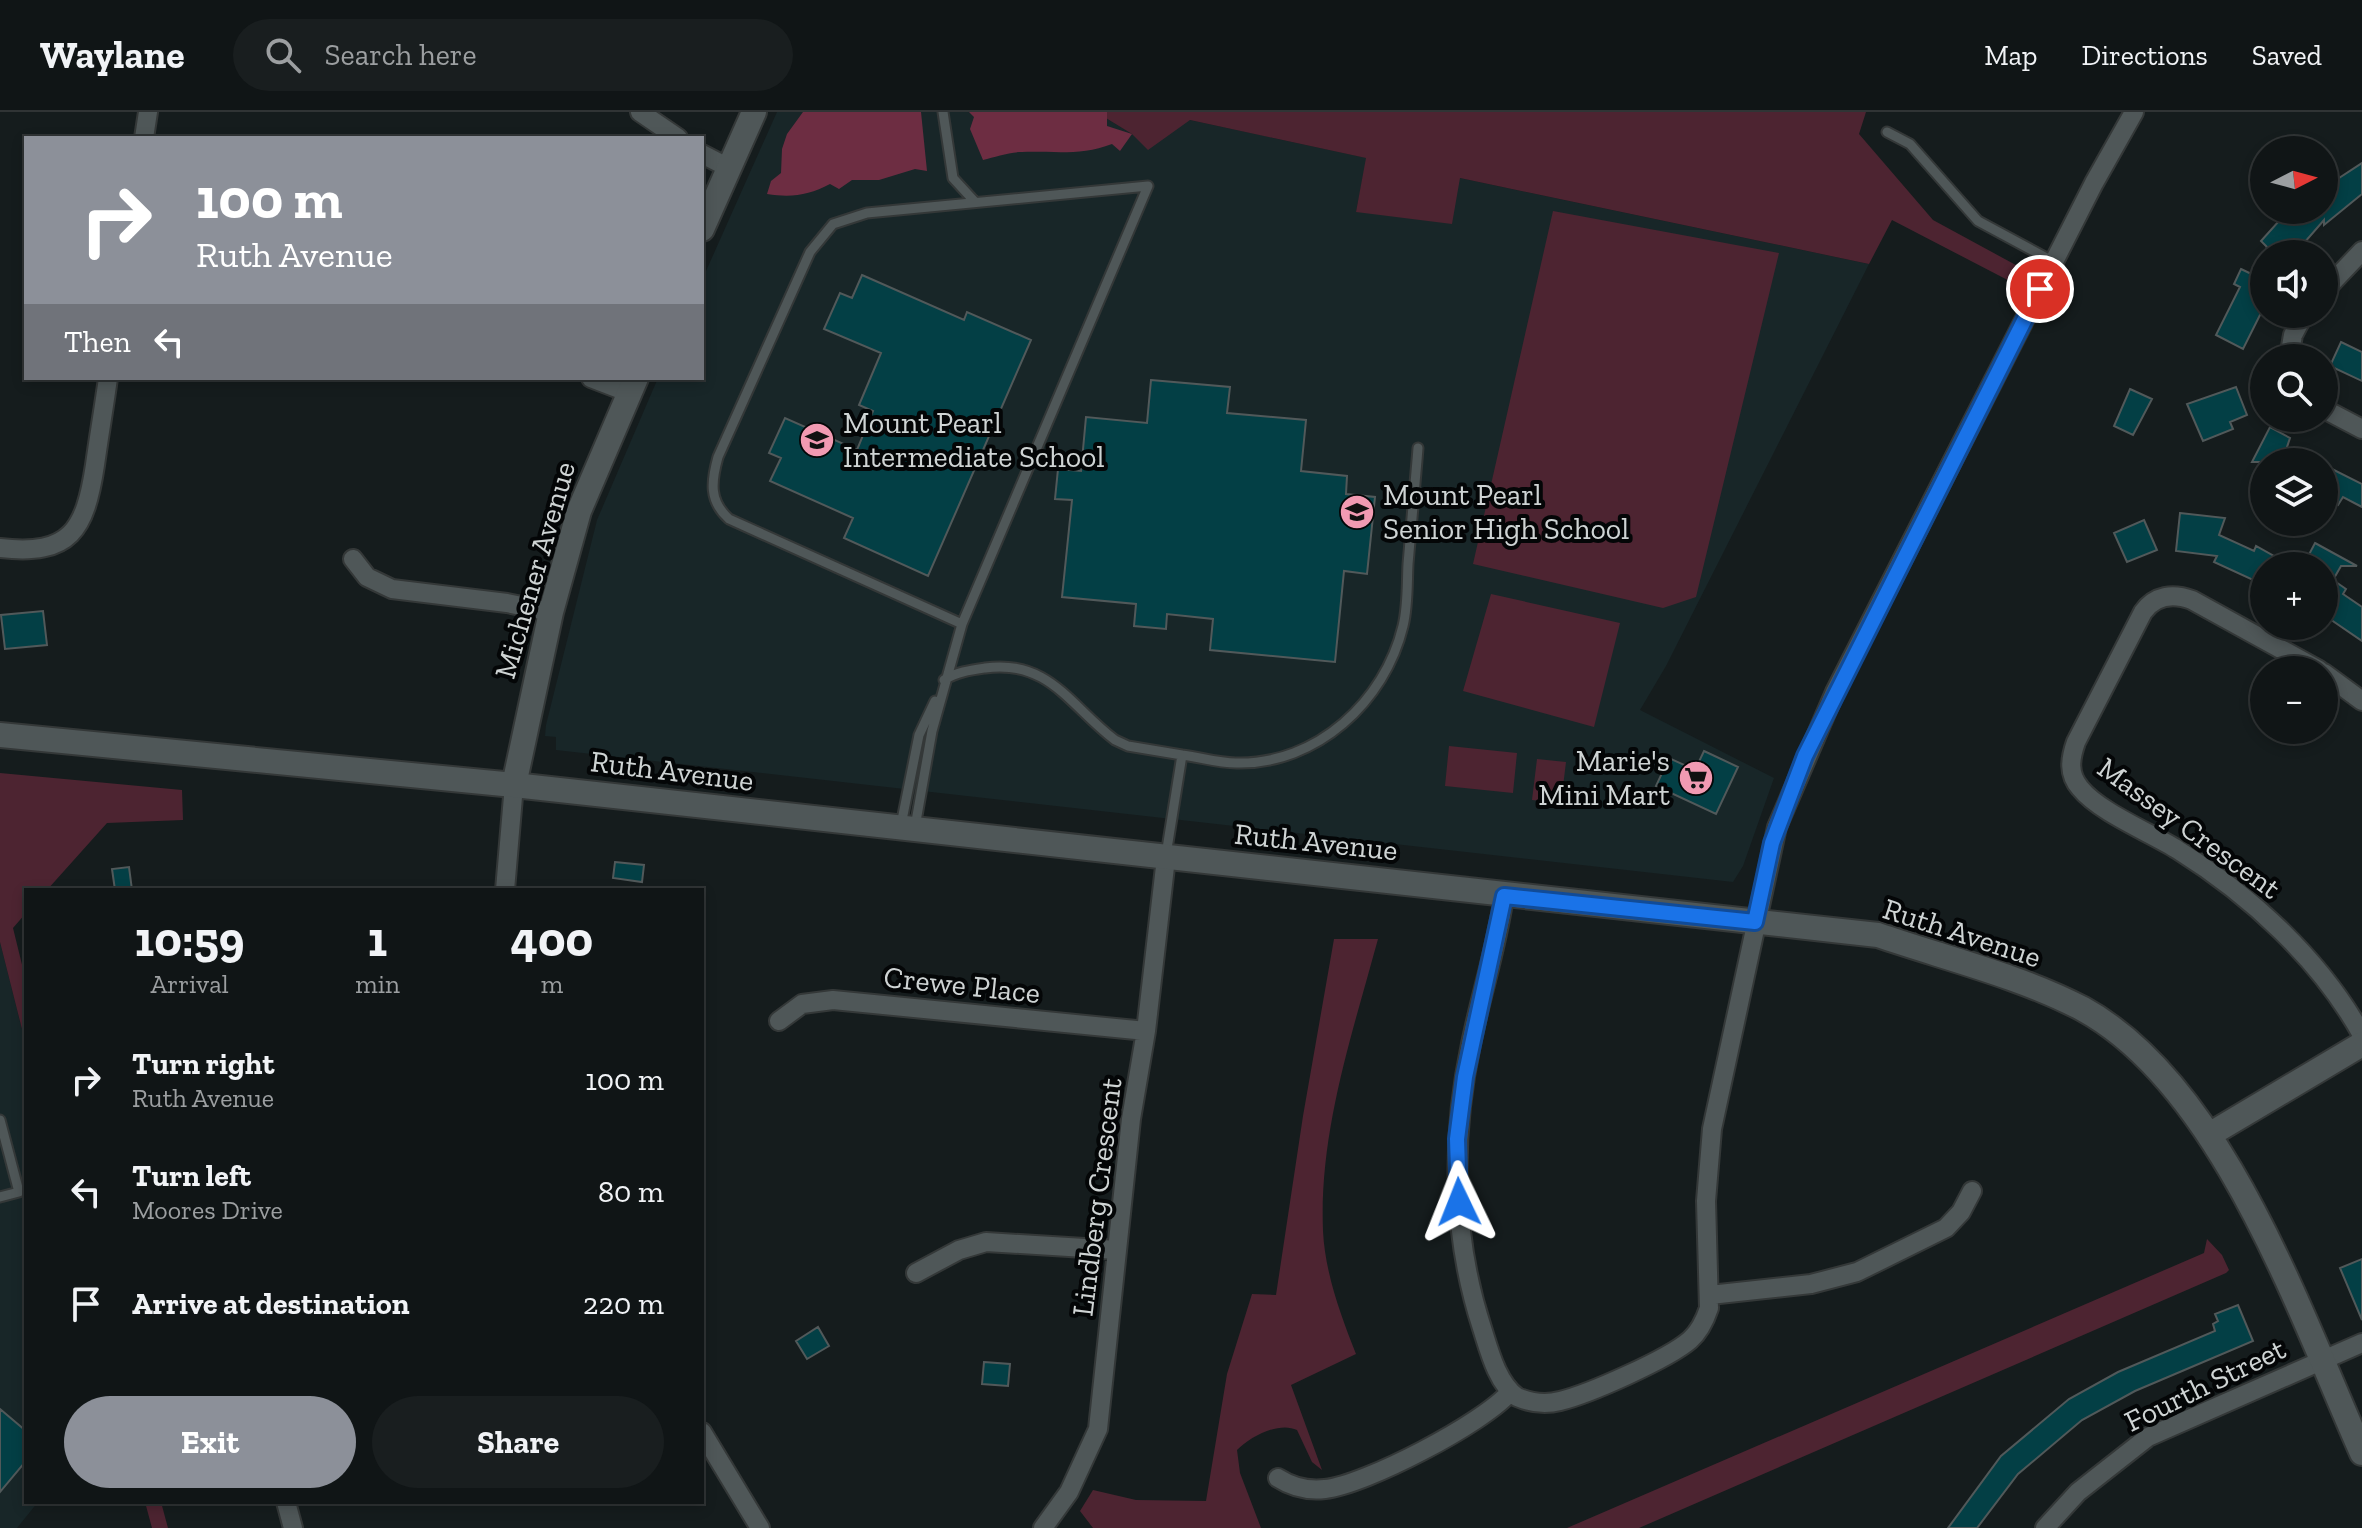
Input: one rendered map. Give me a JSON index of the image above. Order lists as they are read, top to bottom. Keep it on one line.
{"streets":{"main road":["Michener Avenue","Ruth Avenue"],"street":["Massey Crescent","Crewe Place","Lindberg Crescent","Fourth Street"]},"crossings":[["Michener Avenue","Ruth Avenue"],["Ruth Avenue","Lindberg Crescent"],["Ruth Avenue","Fourth Street"],["Crewe Place","Lindberg Crescent"]],"places":{"school or university":["Mount Pearl Intermediate School","Mount Pearl Senior High School"],"supermarket":["Marie's Mini Mart"]},"north":"right","page":{"header":"Waylane","search":"Search here","nav":["Map","Directions","Saved"],"map_buttons":["+","−"],"turn":["100 m","Ruth Avenue"],"then":"Then","eta":["10:59","Arrival","1","min","400","m"],"list":[{"name":"Turn right","note":"Ruth Avenue","value":"100 m"},{"name":"Turn left","note":"Moores Drive","value":"80 m"},{"name":"Arrive at destination","value":"220 m"}],"buttons":["Exit","Share"]}}
